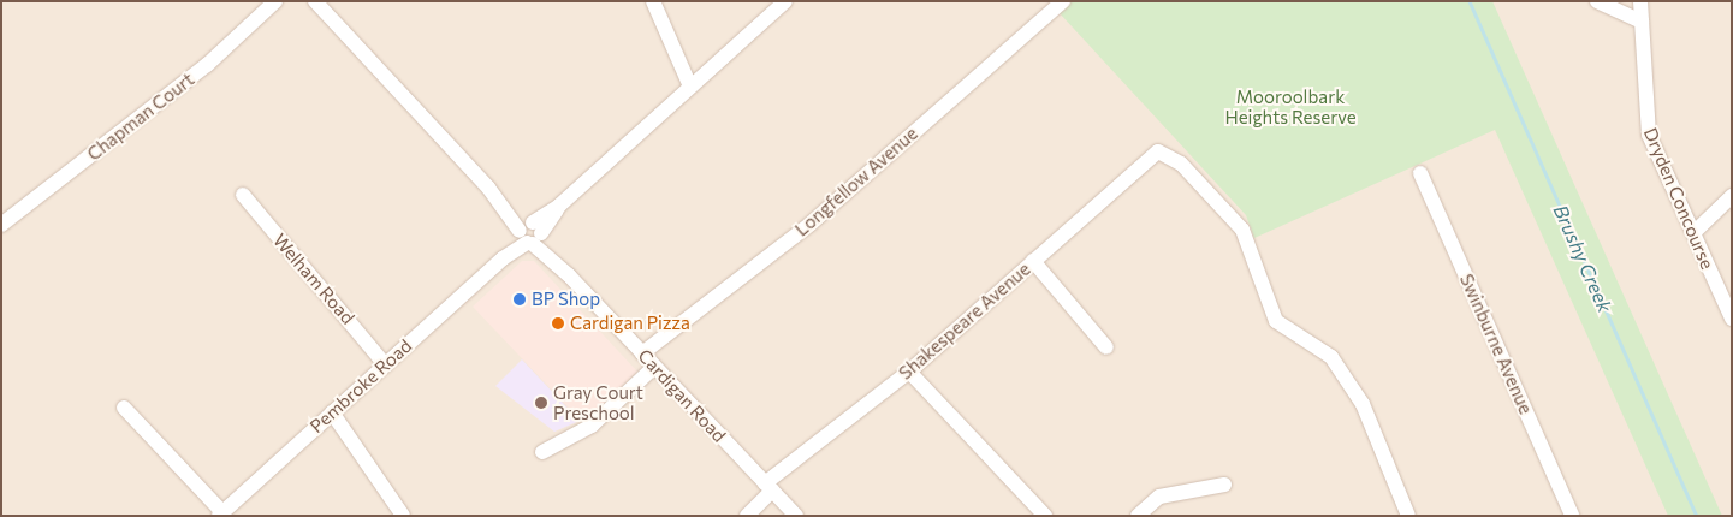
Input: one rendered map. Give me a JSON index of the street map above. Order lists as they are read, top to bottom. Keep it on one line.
{"streets":{"street":["Chapman Court","Longfellow Avenue","Dryden Concourse","Welham Road","Shakespeare Avenue","Swinburne Avenue","Pembroke Road","Cardigan Road"]},"crossings":[["Longfellow Avenue","Cardigan Road"],["Welham Road","Pembroke Road"],["Shakespeare Avenue","Cardigan Road"],["Pembroke Road","Cardigan Road"]],"water":["Brushy Creek"],"parks":["Mooroolbark Heights Reserve"],"places":["BP Shop","Cardigan Pizza","Gray Court Preschool"]}
